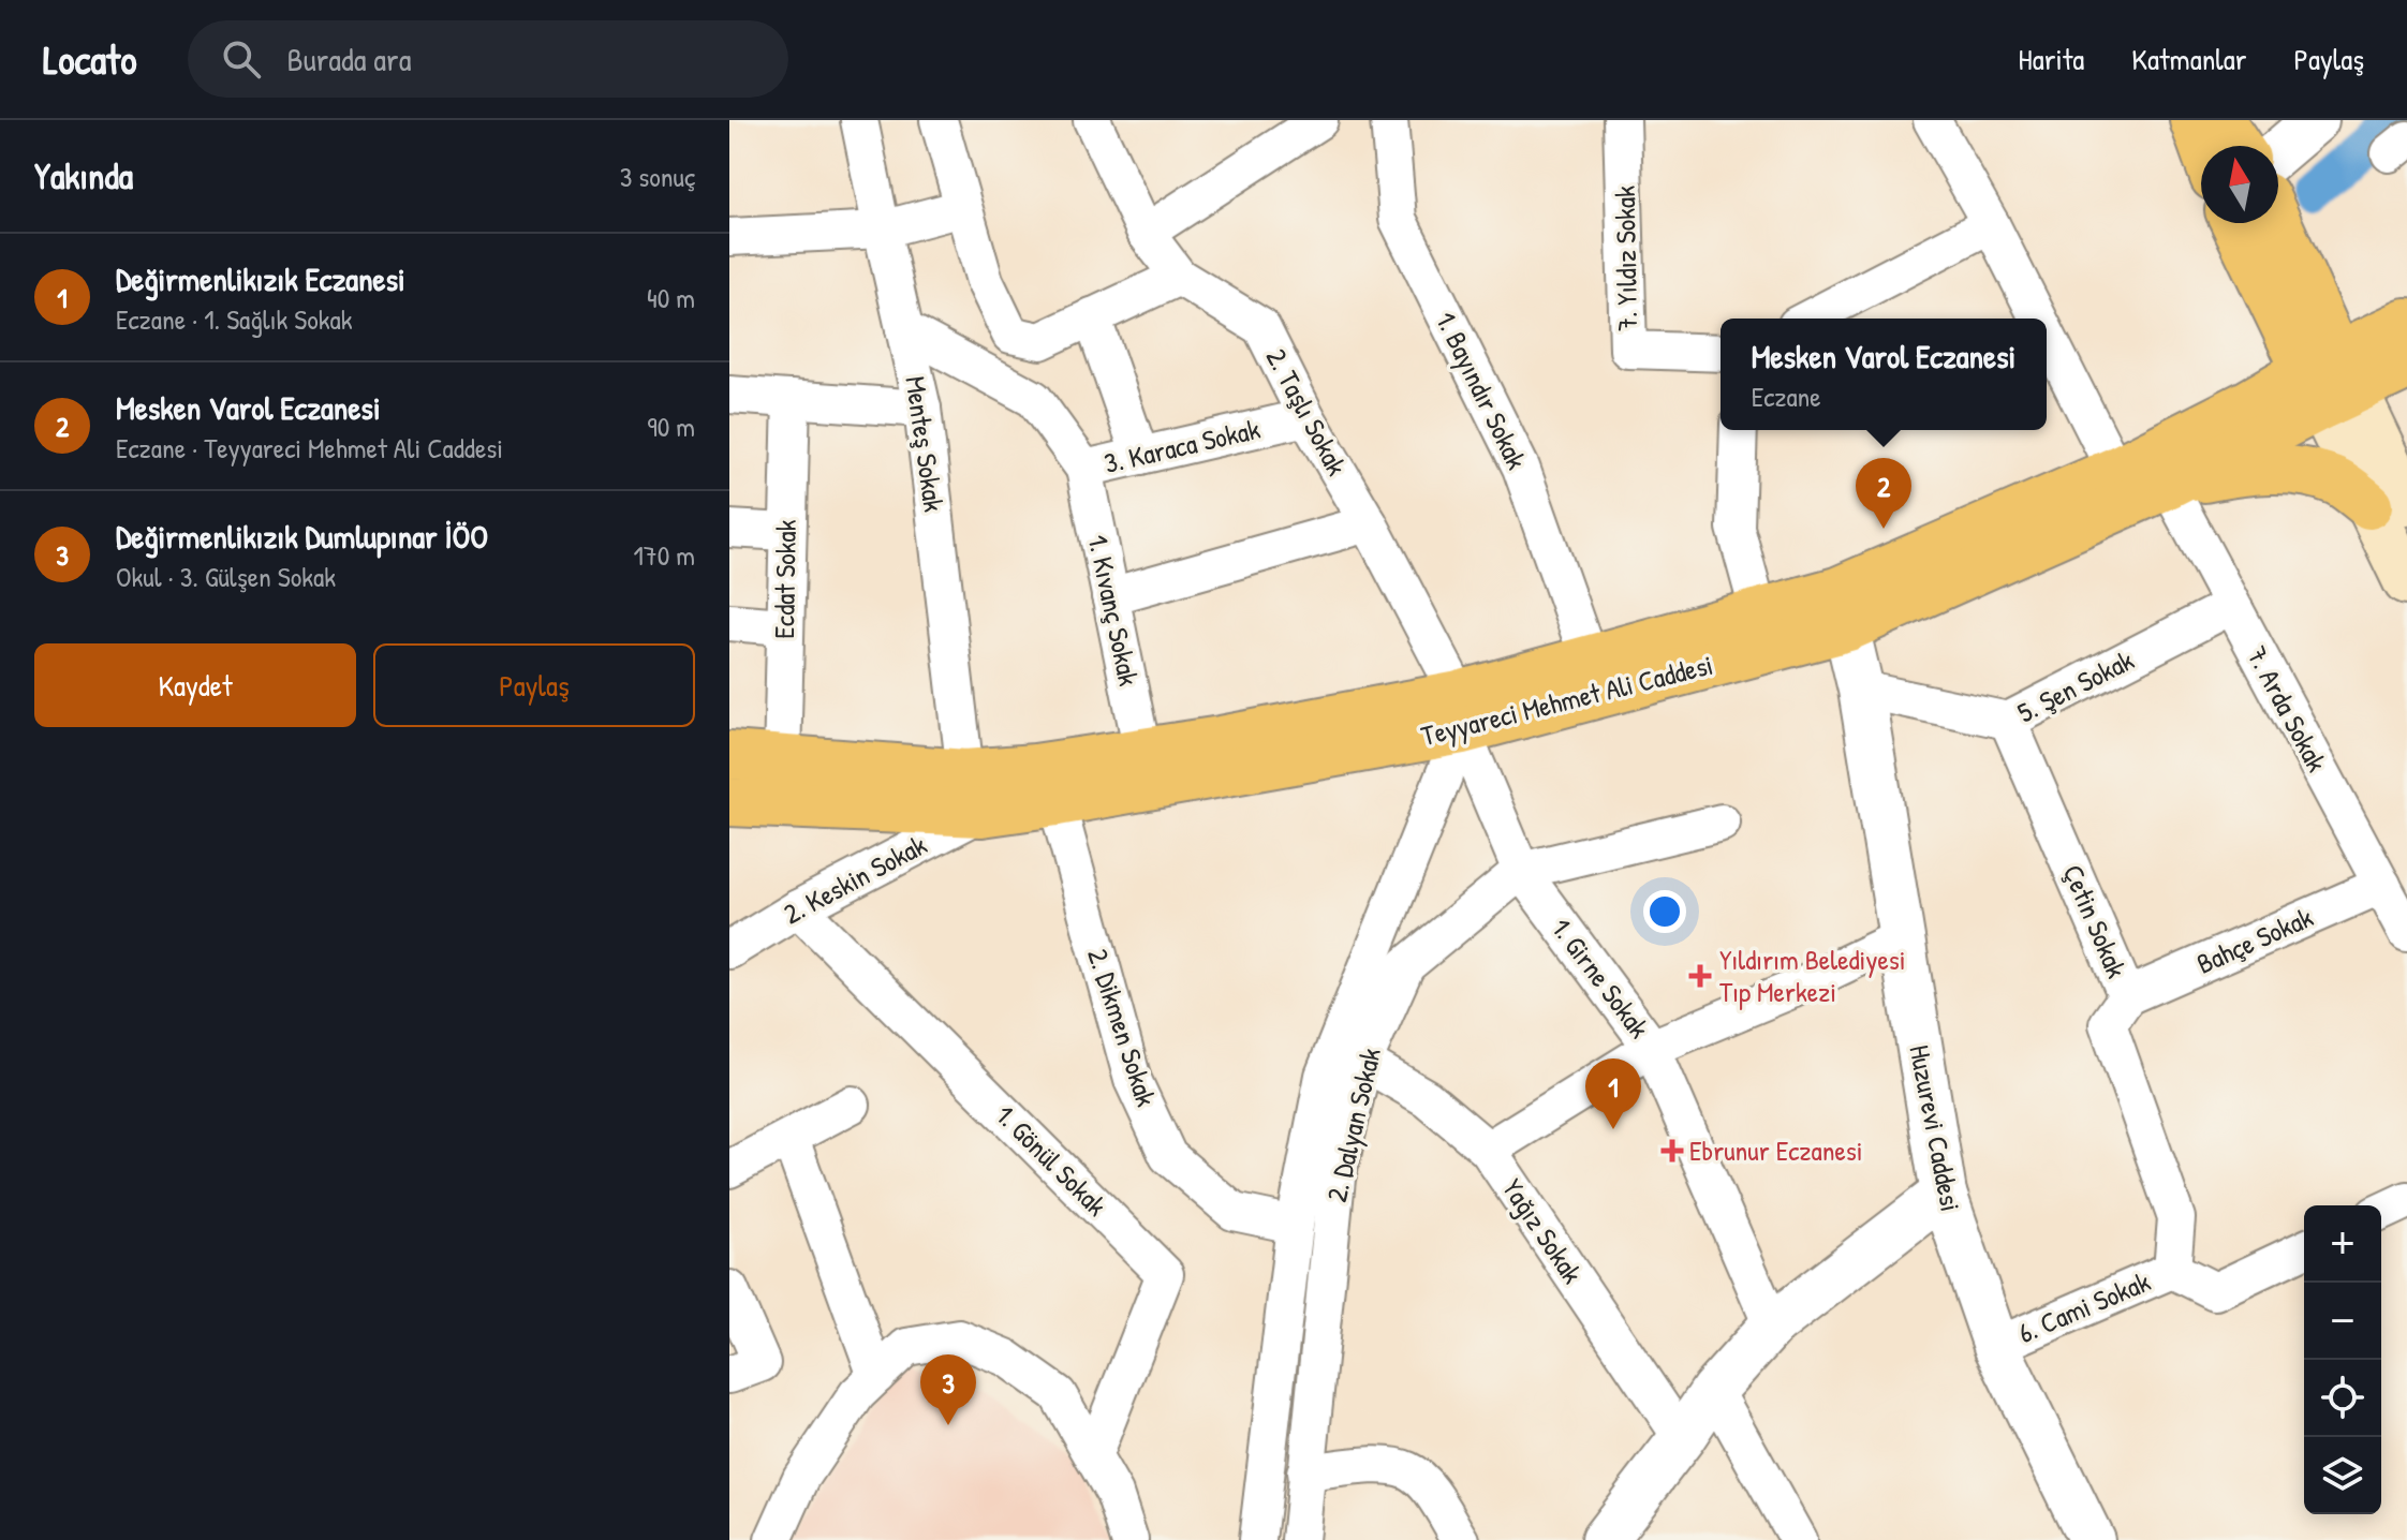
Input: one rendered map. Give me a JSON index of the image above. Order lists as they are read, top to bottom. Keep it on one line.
{"streets":{"main road":["Teyyareci Mehmet Ali Caddesi"],"street":["7. Yıldız Sokak","1. Bayındır Sokak","2. Taşlı Sokak","Menteş Sokak","3. Karaca Sokak","Ecdat Sokak","1. Kıvanç Sokak","5. Şen Sokak","7. Arda Sokak","2. Keskin Sokak","Çetin Sokak","Bahçe Sokak","1. Girne Sokak","2. Dikmen Sokak","2. Dalyan Sokak","Huzurevi Caddesi","1. Gönül Sokak","Yağız Sokak","6. Cami Sokak"]},"crossings":[["1. Bayındır Sokak","Teyyareci Mehmet Ali Caddesi"],["2. Taşlı Sokak","3. Karaca Sokak"],["2. Taşlı Sokak","Teyyareci Mehmet Ali Caddesi"],["2. Taşlı Sokak","2. Dalyan Sokak"],["Menteş Sokak","3. Karaca Sokak"],["Menteş Sokak","Teyyareci Mehmet Ali Caddesi"],["Menteş Sokak","2. Keskin Sokak"],["3. Karaca Sokak","1. Kıvanç Sokak"],["Ecdat Sokak","Teyyareci Mehmet Ali Caddesi"],["1. Kıvanç Sokak","Teyyareci Mehmet Ali Caddesi"],["5. Şen Sokak","7. Arda Sokak"],["5. Şen Sokak","Çetin Sokak"],["5. Şen Sokak","Huzurevi Caddesi"],["Teyyareci Mehmet Ali Caddesi","7. Arda Sokak"],["Teyyareci Mehmet Ali Caddesi","2. Keskin Sokak"],["Teyyareci Mehmet Ali Caddesi","2. Dikmen Sokak"],["Teyyareci Mehmet Ali Caddesi","2. Dalyan Sokak"],["Teyyareci Mehmet Ali Caddesi","Huzurevi Caddesi"],["7. Arda Sokak","Bahçe Sokak"],["2. Keskin Sokak","1. Gönül Sokak"],["Çetin Sokak","Bahçe Sokak"],["Çetin Sokak","6. Cami Sokak"],["1. Girne Sokak","2. Dalyan Sokak"],["2. Dikmen Sokak","2. Dalyan Sokak"],["2. Dalyan Sokak","Yağız Sokak"],["Huzurevi Caddesi","6. Cami Sokak"]],"places":{"health":["Yıldırım Belediyesi Tıp Merkezi","Ebrunur Eczanesi"]},"north":"top","page":{"header":"Locato","search":"Burada ara","nav":["Harita","Katmanlar","Paylaş"],"heading":["Yakında","3 sonuç"],"list":[{"mark":"1","name":"Değirmenlikızık Eczanesi","note":"Eczane · 1. Sağlık Sokak","value":"40 m"},{"mark":"2","name":"Mesken Varol Eczanesi","note":"Eczane · Teyyareci Mehmet Ali Caddesi","value":"90 m"},{"mark":"3","name":"Değirmenlikızık Dumlupınar İÖO","note":"Okul · 3. Gülşen Sokak","value":"170 m"}],"popup":["Mesken Varol Eczanesi","Eczane"],"pins":["2","1","3"],"buttons":["Kaydet","Paylaş"],"map_buttons":["+","−"]}}
